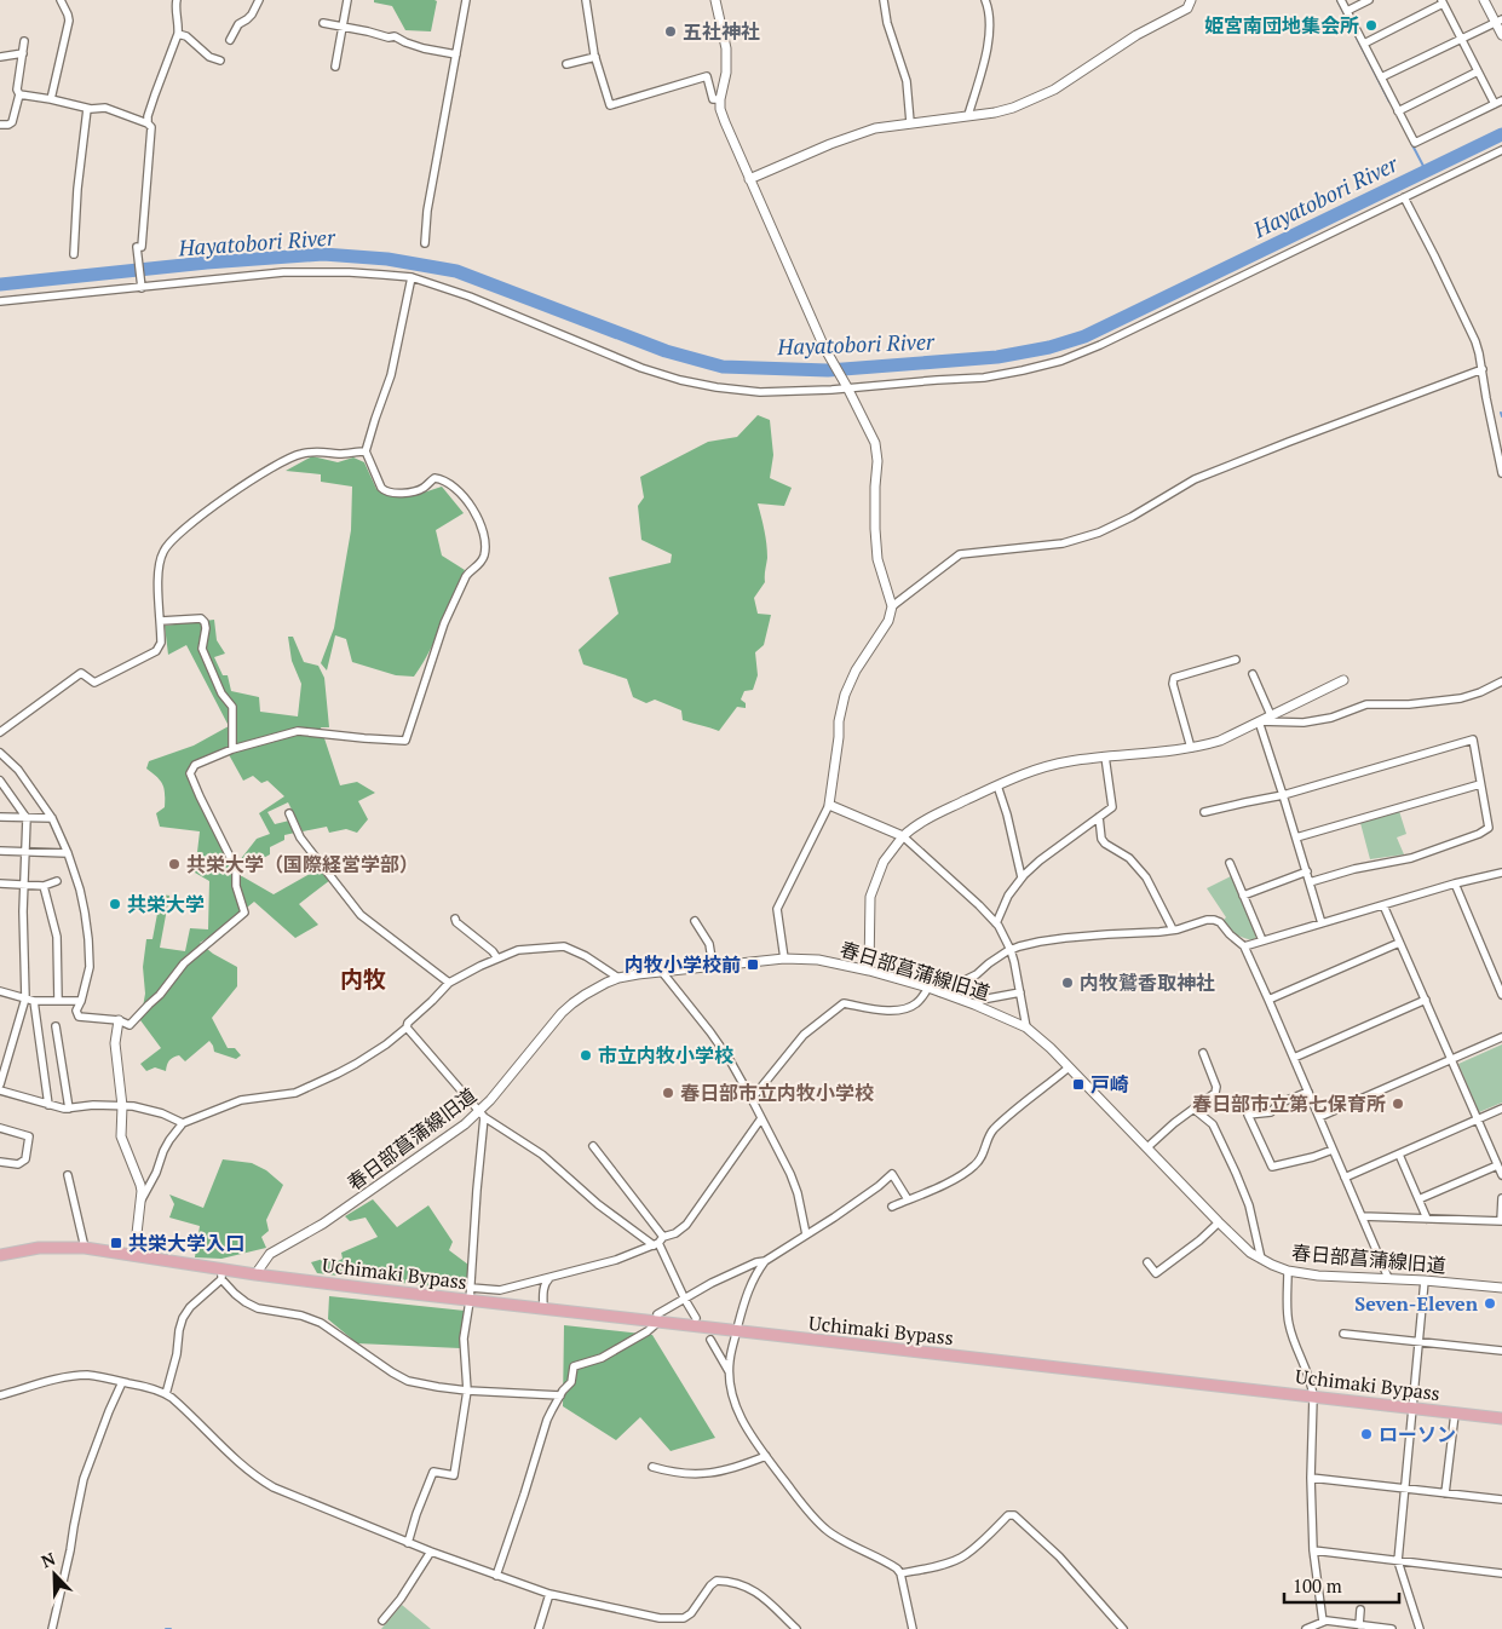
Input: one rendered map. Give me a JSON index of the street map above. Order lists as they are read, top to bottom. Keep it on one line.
{"streets":{"main road":["Uchimaki Bypass"],"street":["春日部菖蒲線旧道"]},"crossings":[["春日部菖蒲線旧道","Uchimaki Bypass"]],"districts":["内牧"],"water":["Hayatobori River"],"places":{"other":["姫宮南団地集会所","五社神社","共栄大学（国際経営学部）","共栄大学","内牧鷲香取神社","市立内牧小学校","春日部市立内牧小学校","春日部市立第七保育所","Seven-Eleven","ローソン"],"transit":["内牧小学校前","戸崎","共栄大学入口"]},"scale_bar":"100 m","north":"top left"}
